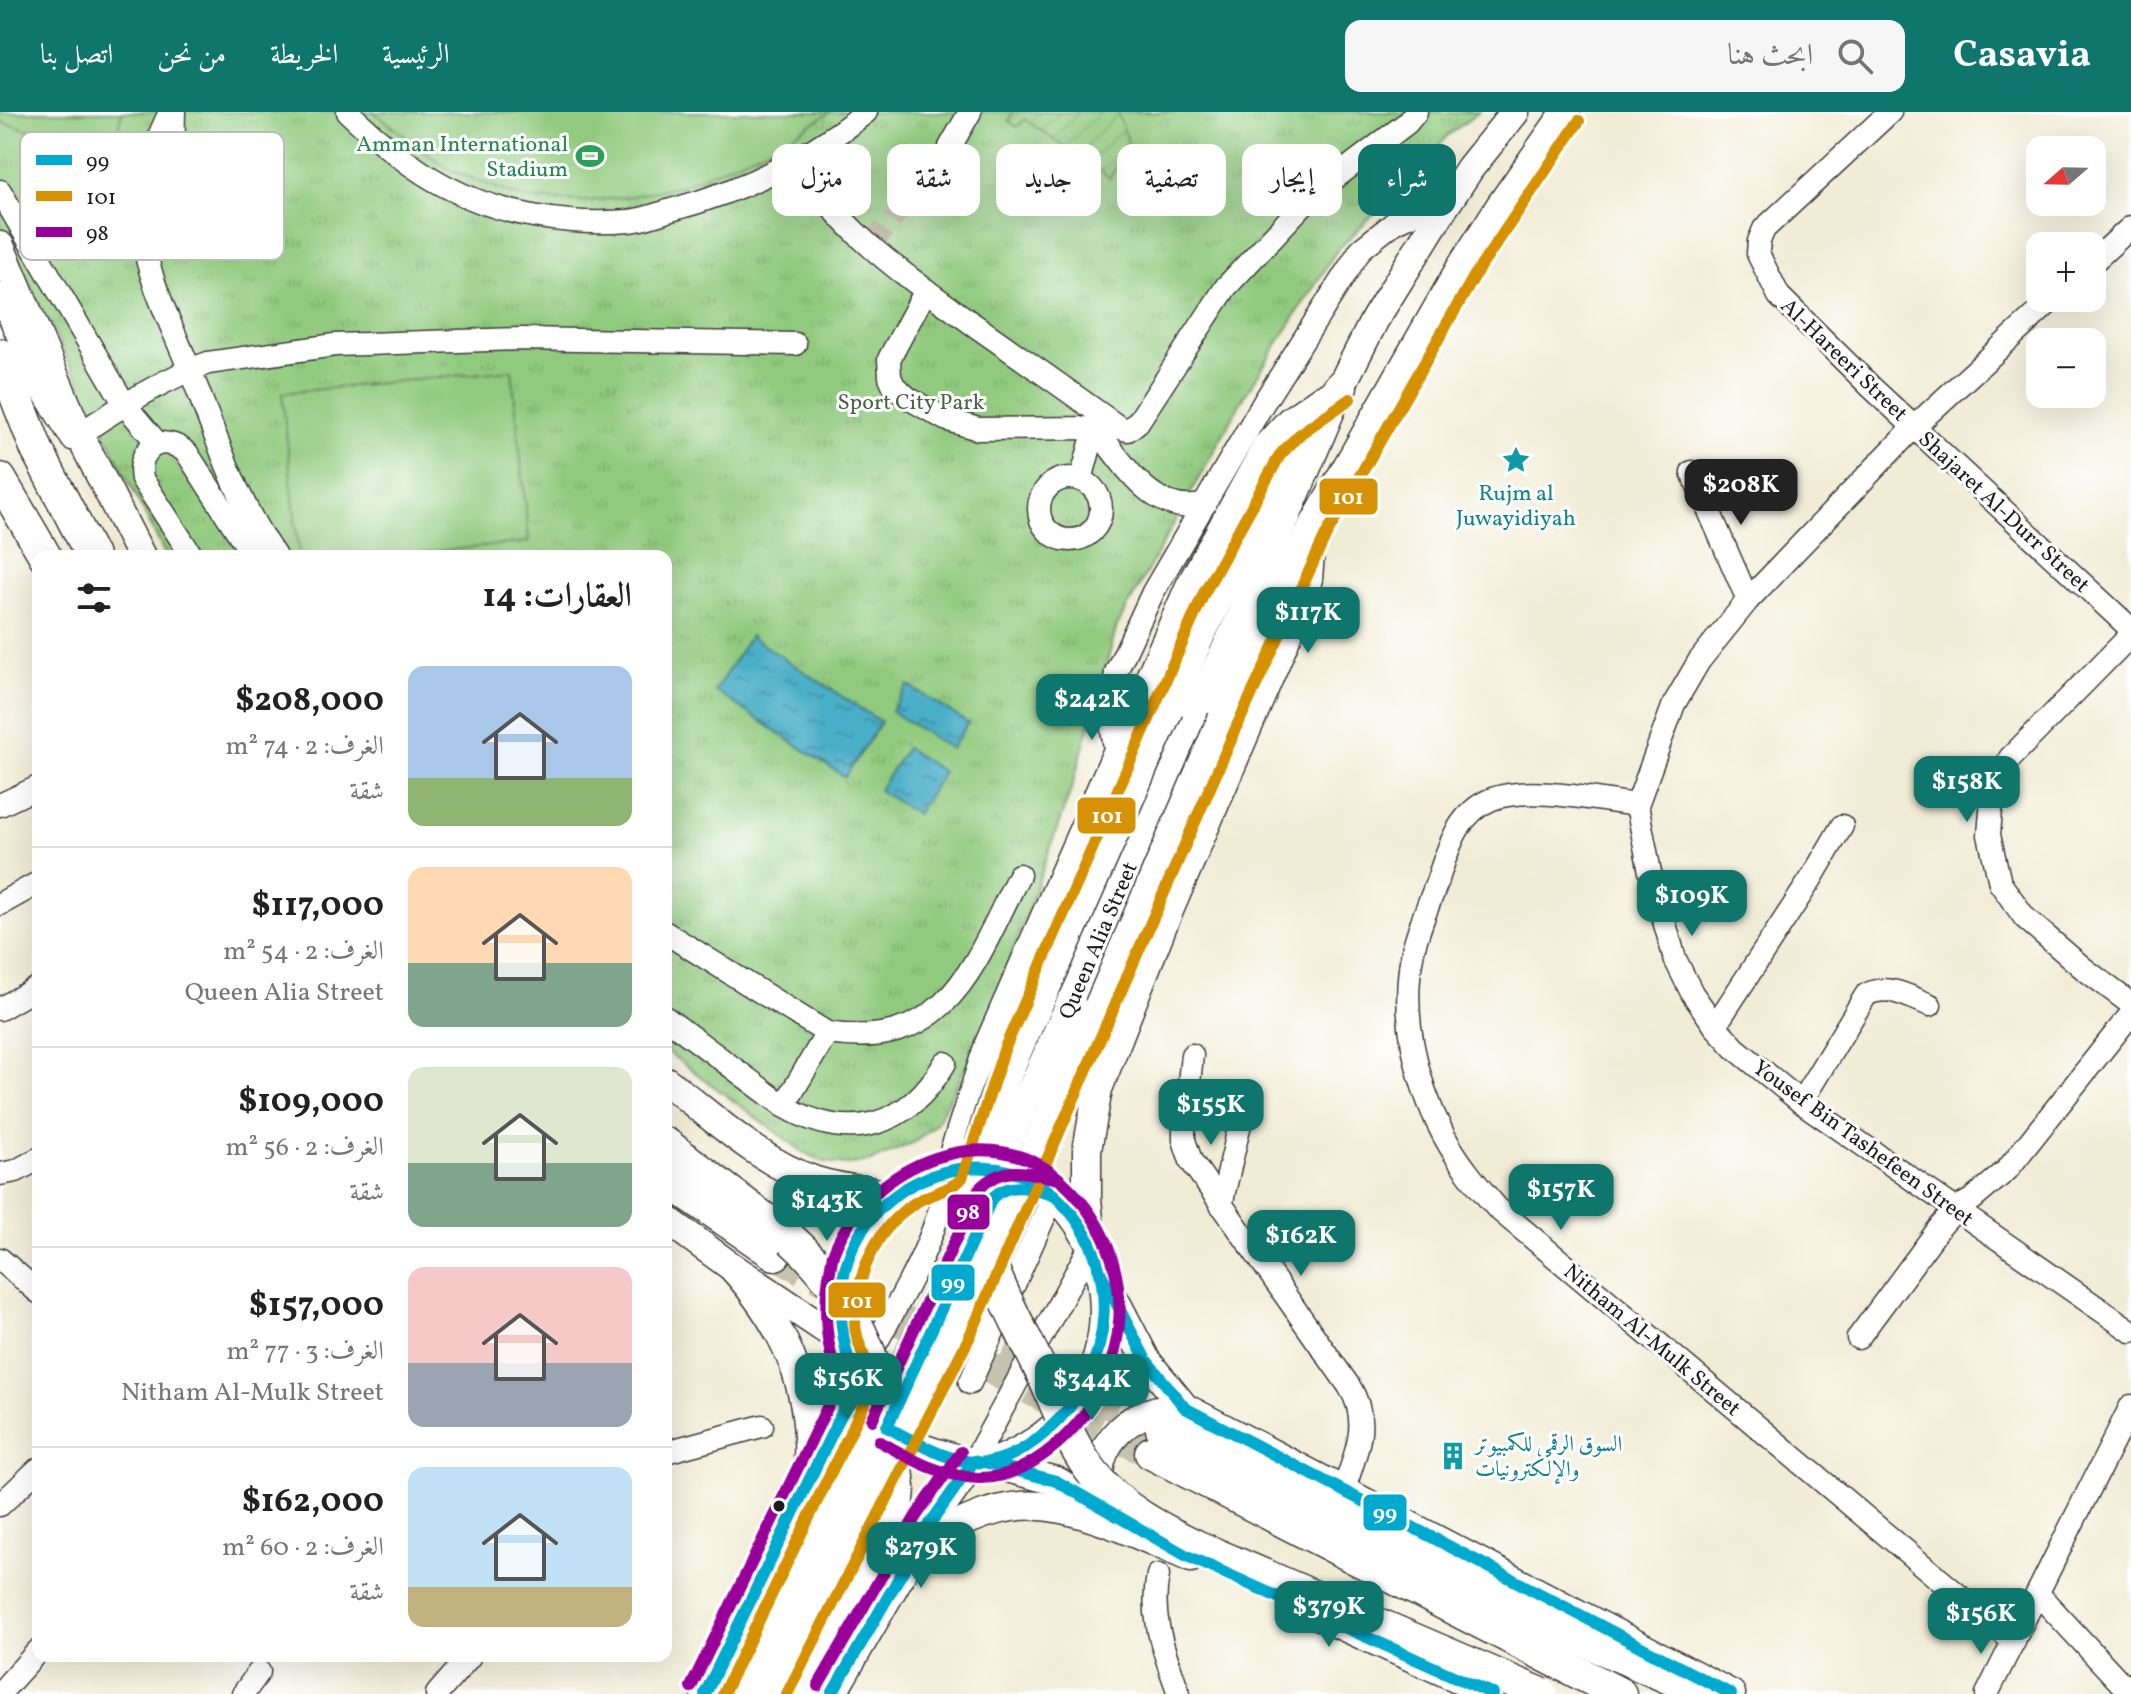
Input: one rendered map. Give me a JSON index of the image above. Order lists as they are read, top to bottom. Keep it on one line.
{"streets":{"main road":["Queen Alia Street"],"street":["Al-Hareeri Street","Shajaret Al-Durr Street","Yousef Bin Tashefeen Street","Nitham Al-Mulk Street"]},"crossings":[["Al-Hareeri Street","Shajaret Al-Durr Street"],["Yousef Bin Tashefeen Street","Nitham Al-Mulk Street"]],"parks":["Sport City Park"],"places":{"sports":["Amman International Stadium"],"place":["Rujm al Juwayidiyah"],"building":["السوق الرقمي للكمبيوتر والإلكترونيات"]},"lines":["transit line 101","transit line 98","transit line 99"],"legend":["99","101","98"],"north":"left","page":{"header":"Casavia","search":"ابحث هنا","nav":["الرئيسية","الخريطة","من نحن","اتصل بنا"],"map_buttons":["+","−"],"chip":["شراء","إيجار","تصفية","جديد","شقة","منزل"],"price":["$208K","$117K","$242K","$158K","$109K","$155K","$157K","$143K","$162K","$156K","$344K","$279K","$379K","$156K"],"heading":"العقارات: 14","list":[{"name":"$208,000","note":"الغرف: 2 · 74 m² · شقة"},{"name":"$117,000","note":"الغرف: 2 · 54 m² · Queen Alia Street"},{"name":"$109,000","note":"الغرف: 2 · 56 m² · شقة"},{"name":"$157,000","note":"الغرف: 3 · 77 m² · Nitham Al-Mulk Street"},{"name":"$162,000","note":"الغرف: 2 · 60 m² · شقة"}]}}
